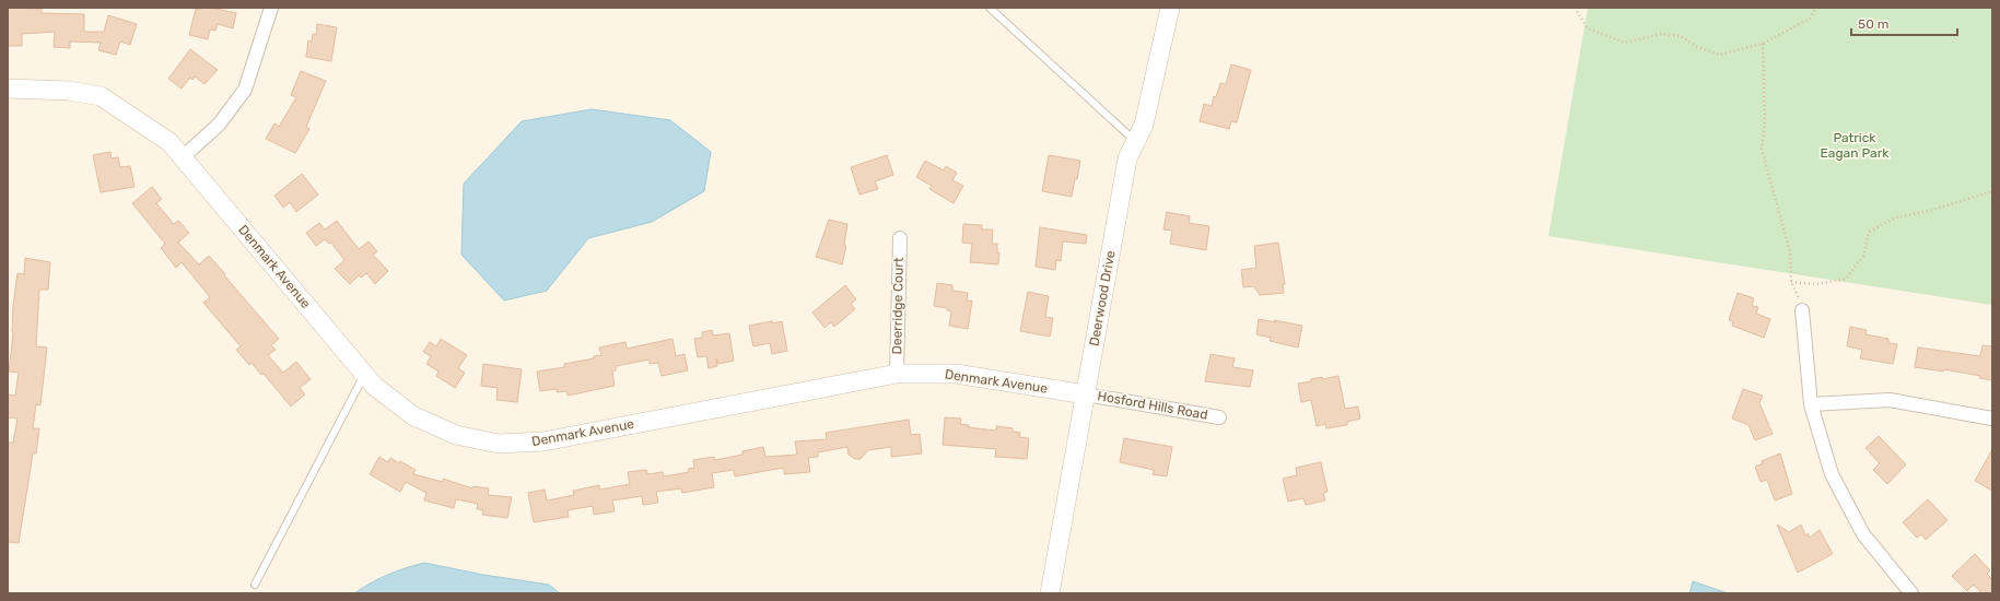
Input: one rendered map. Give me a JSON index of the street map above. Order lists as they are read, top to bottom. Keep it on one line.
{"streets":{"street":["Denmark Avenue","Deerwood Drive","Deerridge Court","Hosford Hills Road"]},"crossings":[["Denmark Avenue","Deerwood Drive"],["Denmark Avenue","Deerridge Court"],["Denmark Avenue","Hosford Hills Road"],["Deerwood Drive","Hosford Hills Road"]],"parks":["Patrick Eagan Park"],"scale_bar":"50 m"}
